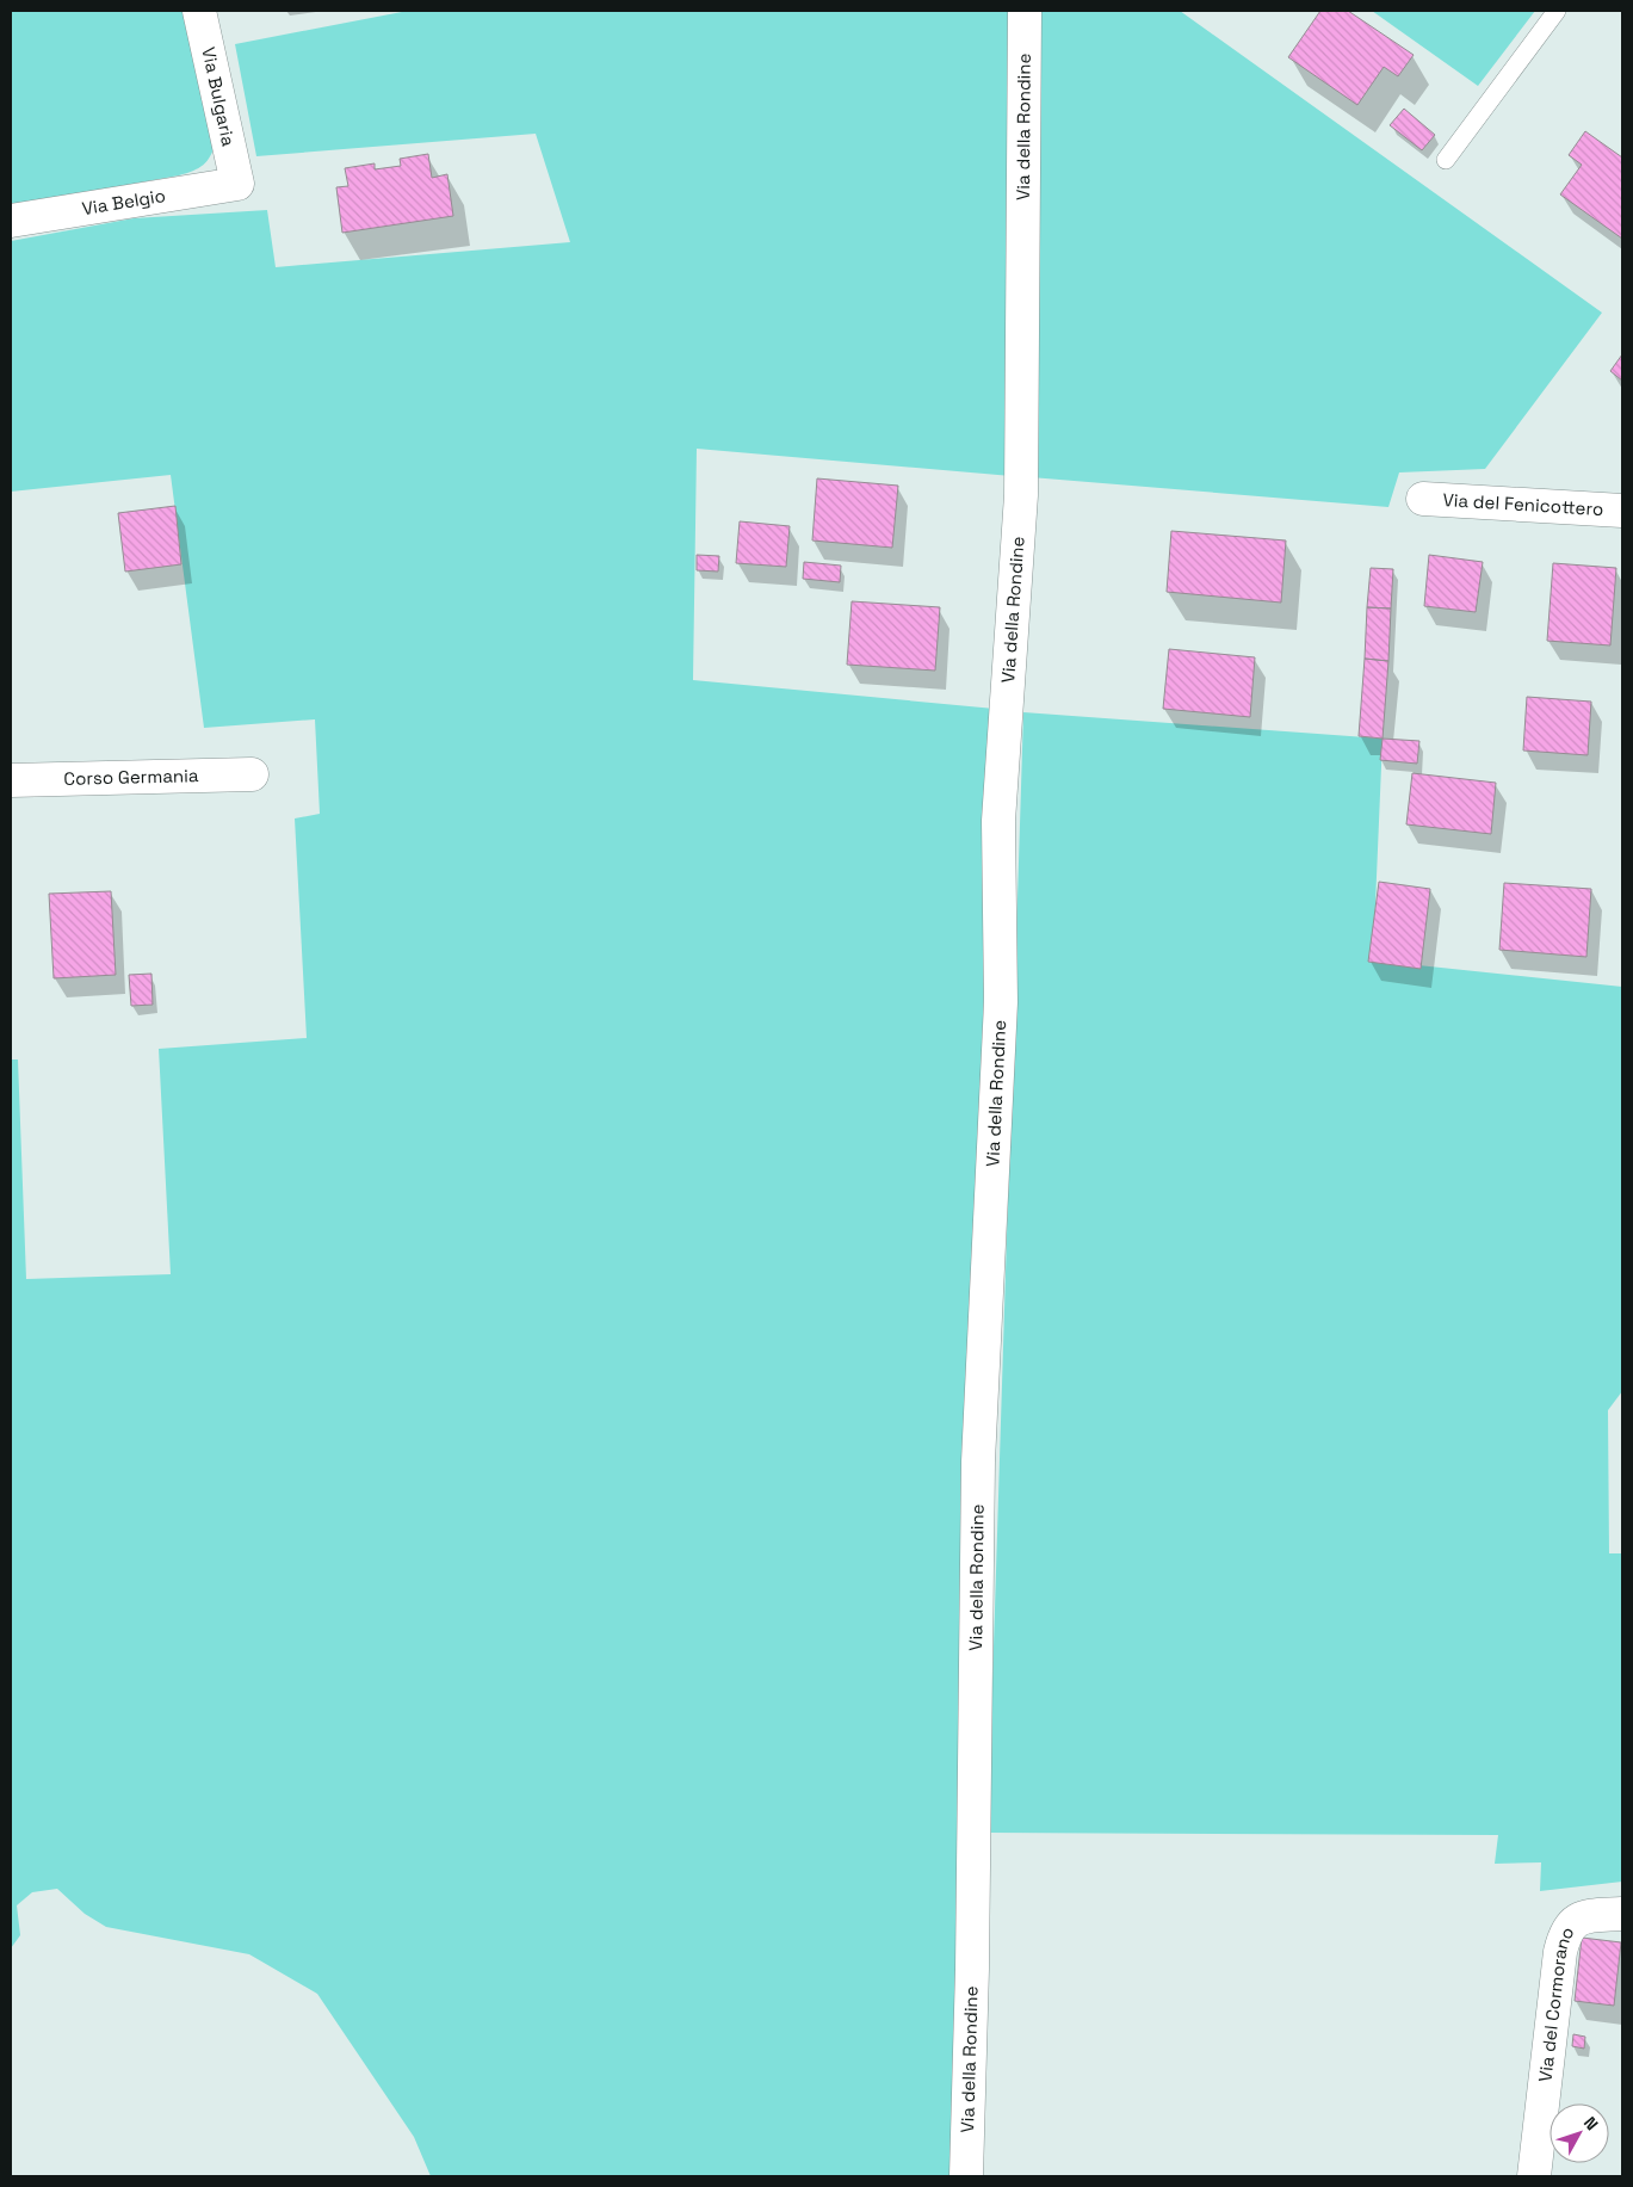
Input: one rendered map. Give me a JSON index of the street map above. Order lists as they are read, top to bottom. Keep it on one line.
{"streets":{"street":["Via Bulgaria","Via della Rondine","Via Belgio","Via del Fenicottero","Corso Germania","Via del Cormorano"]},"crossings":[["Via Bulgaria","Via Belgio"]],"north":"top right"}
